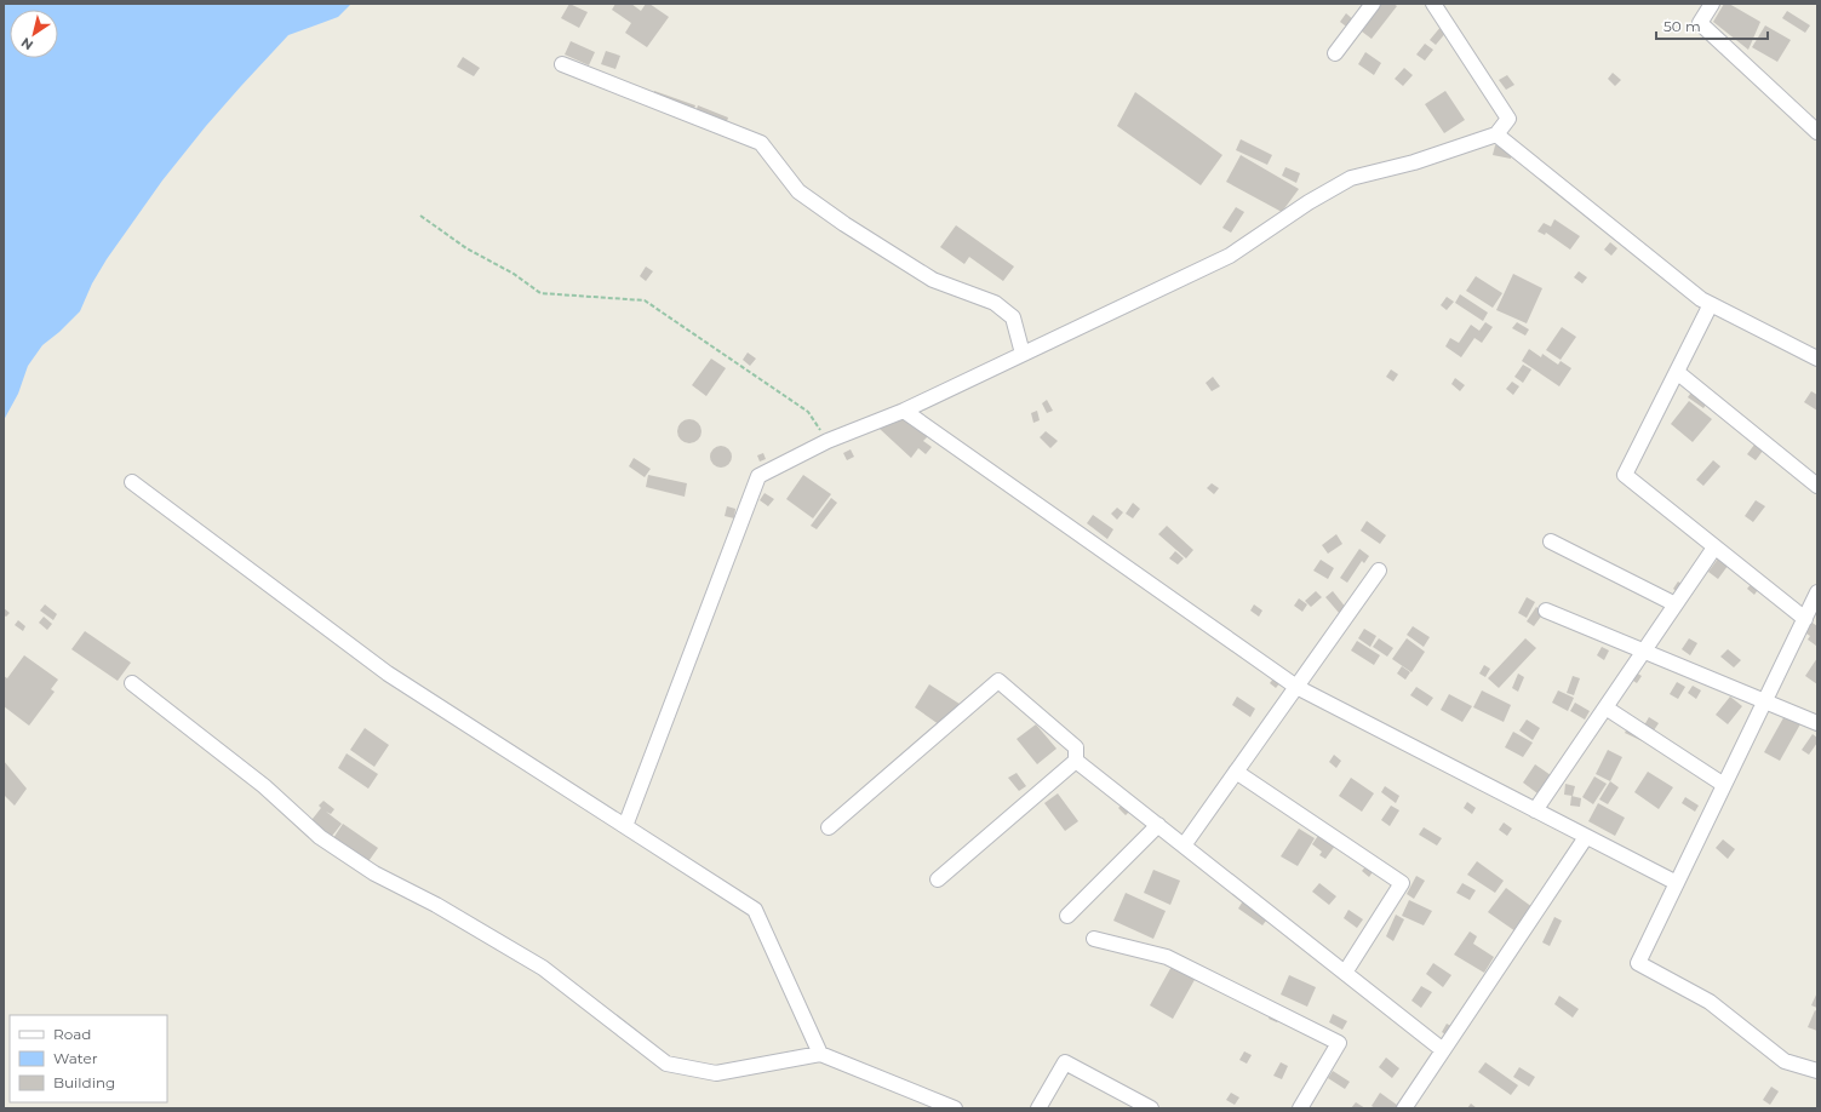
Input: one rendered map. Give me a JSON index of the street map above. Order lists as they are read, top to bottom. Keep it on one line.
{"legend":["Road","Water","Building"],"scale_bar":"50 m","north":"bottom left"}
